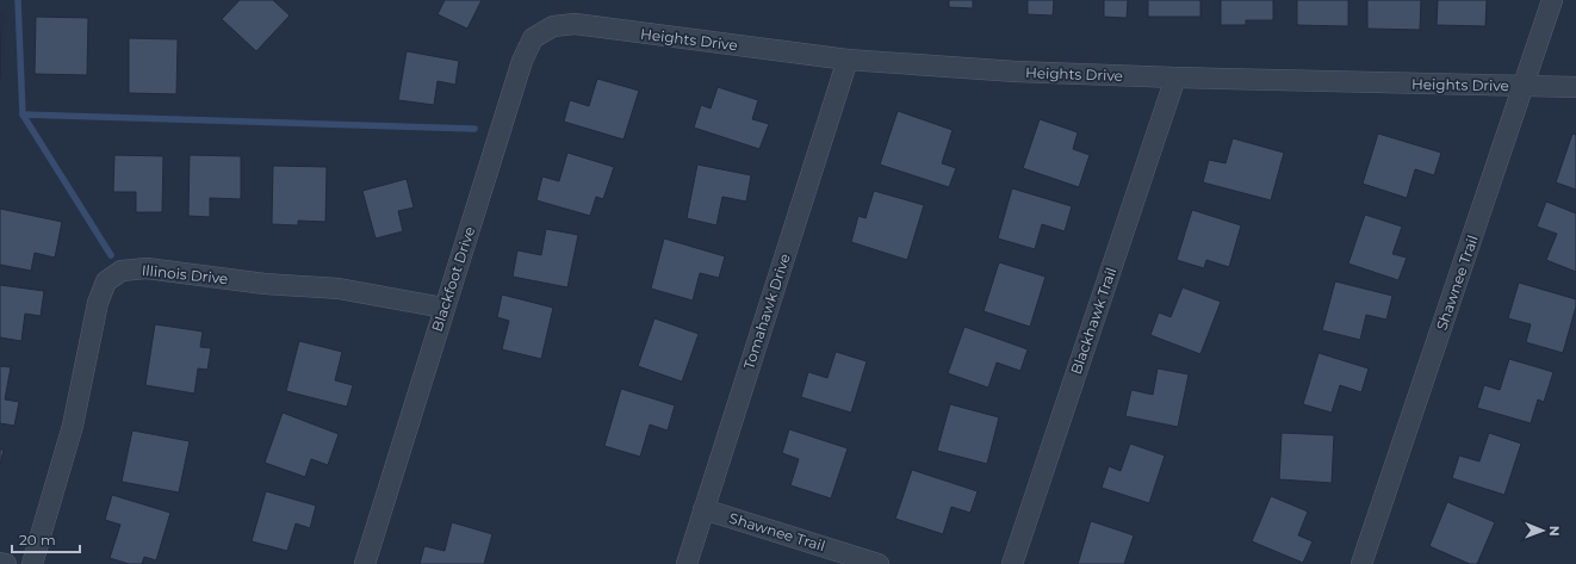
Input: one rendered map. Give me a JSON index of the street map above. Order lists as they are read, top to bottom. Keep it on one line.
{"streets":{"street":["Heights Drive","Illinois Drive","Blackfoot Drive","Shawnee Trail","Tomahawk Drive","Blackhawk Trail"]},"crossings":[["Heights Drive","Blackfoot Drive"],["Heights Drive","Shawnee Trail"],["Heights Drive","Tomahawk Drive"],["Heights Drive","Blackhawk Trail"],["Illinois Drive","Blackfoot Drive"],["Shawnee Trail","Tomahawk Drive"]],"scale_bar":"20 m","north":"right"}
